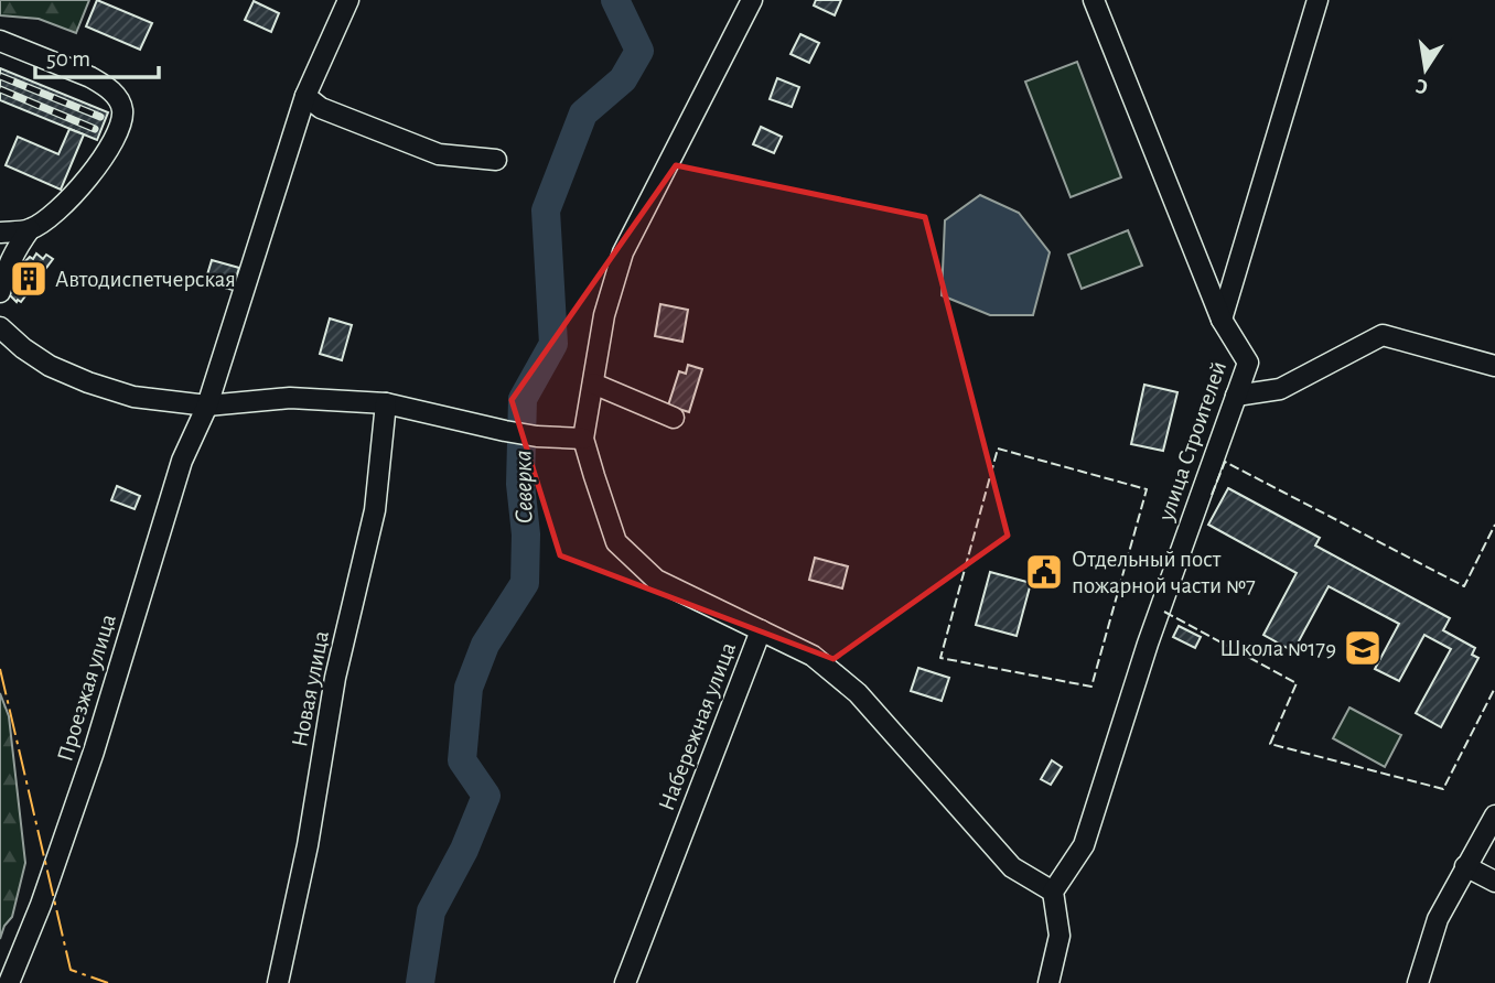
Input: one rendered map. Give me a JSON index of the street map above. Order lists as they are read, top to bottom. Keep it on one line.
{"streets":{"street":["улица Строителей","Проезжая улица","Новая улица","Набережная улица"]},"water":["Северка"],"places":{"building":["Автодиспетчерская"],"public building":["Отдельный пост пожарной части №7"],"school or university":["Школа №179"]},"scale_bar":"50 m","north":"bottom"}
